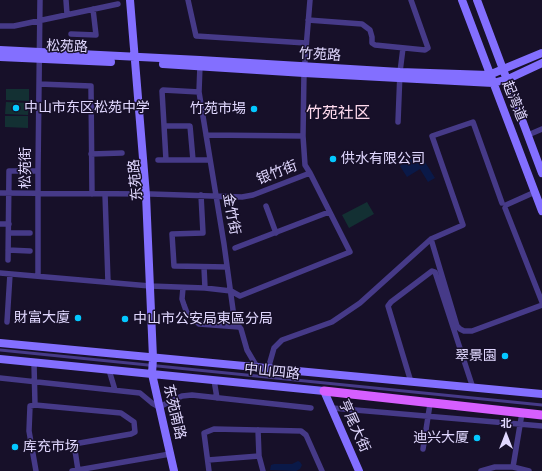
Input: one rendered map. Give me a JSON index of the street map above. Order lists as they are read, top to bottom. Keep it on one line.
{"streets":{"main road":["中山四路"],"street":["松苑路","竹苑路","起湾道","松苑街","银竹街","东苑路","金竹街","东苑南路","亨尾大街"]},"crossings":[["松苑路","竹苑路"],["松苑路","松苑街"],["松苑路","东苑路"],["竹苑路","起湾道"],["竹苑路","银竹街"],["竹苑路","东苑路"],["竹苑路","金竹街"],["松苑街","银竹街"],["银竹街","东苑路"],["银竹街","金竹街"],["东苑路","中山四路"],["东苑路","东苑南路"],["金竹街","中山四路"],["中山四路","东苑南路"],["中山四路","亨尾大街"]],"districts":["竹苑社区"],"places":["中山市东区松苑中学","竹苑市場","供水有限公司","財富大廈","中山市公安局東區分局","翠景園","迪兴大厦","库充市场"],"north":"top"}
